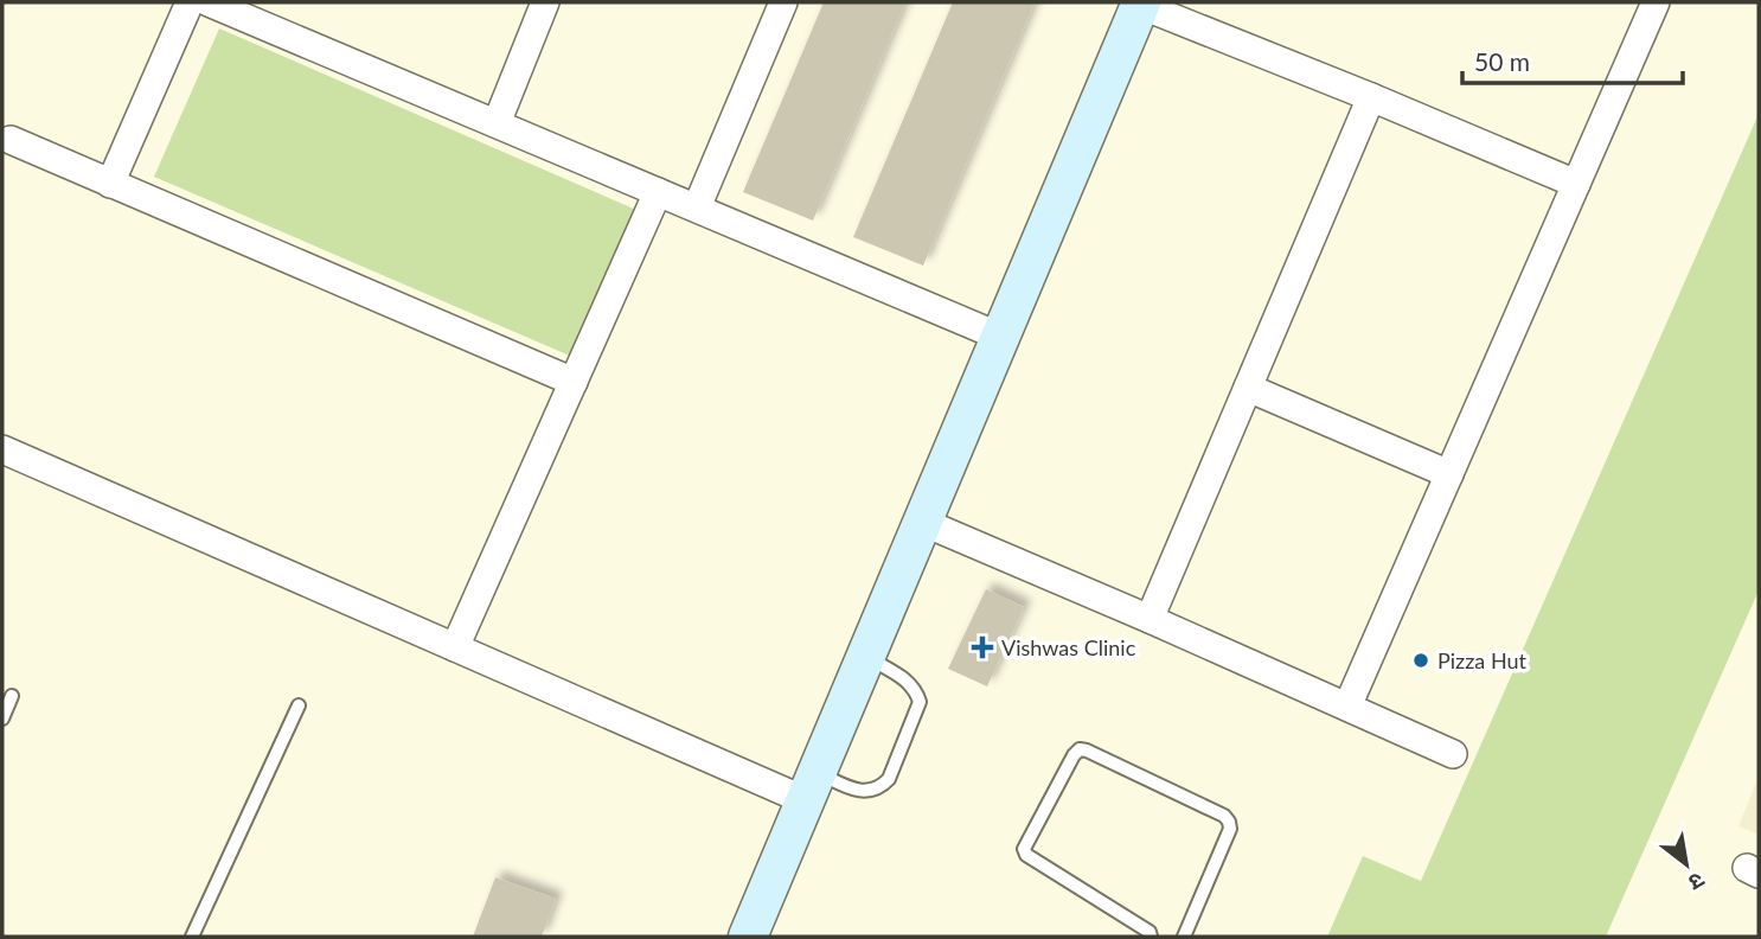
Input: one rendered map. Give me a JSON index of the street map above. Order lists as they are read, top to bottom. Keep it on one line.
{"places":{"health":["Vishwas Clinic"],"other":["Pizza Hut"]},"scale_bar":"50 m","north":"bottom right"}
